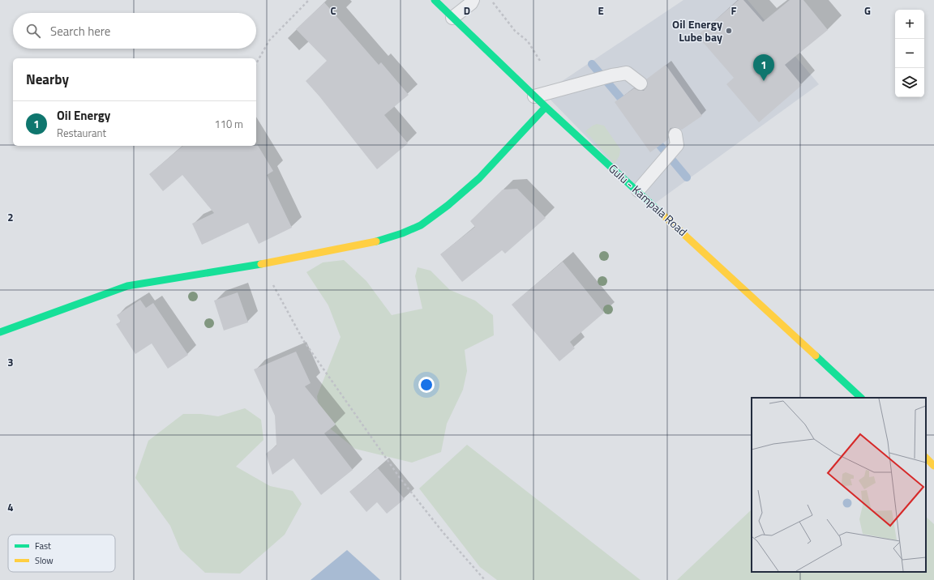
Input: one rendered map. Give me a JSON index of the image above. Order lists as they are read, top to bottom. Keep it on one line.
{"streets":{"main road":["Gulu - Kampala Road"]},"places":["Oil Energy Lube bay"],"legend":["Fast","Slow"],"page":{"map_buttons":["+","−"],"search":"Search here","pins":"1","heading":"Nearby","list":[{"mark":"1","name":"Oil Energy","note":"Restaurant","value":"110 m"}]},"grid":{"columns":["C","D","E","F","G"],"rows":["2","3","4"]}}
